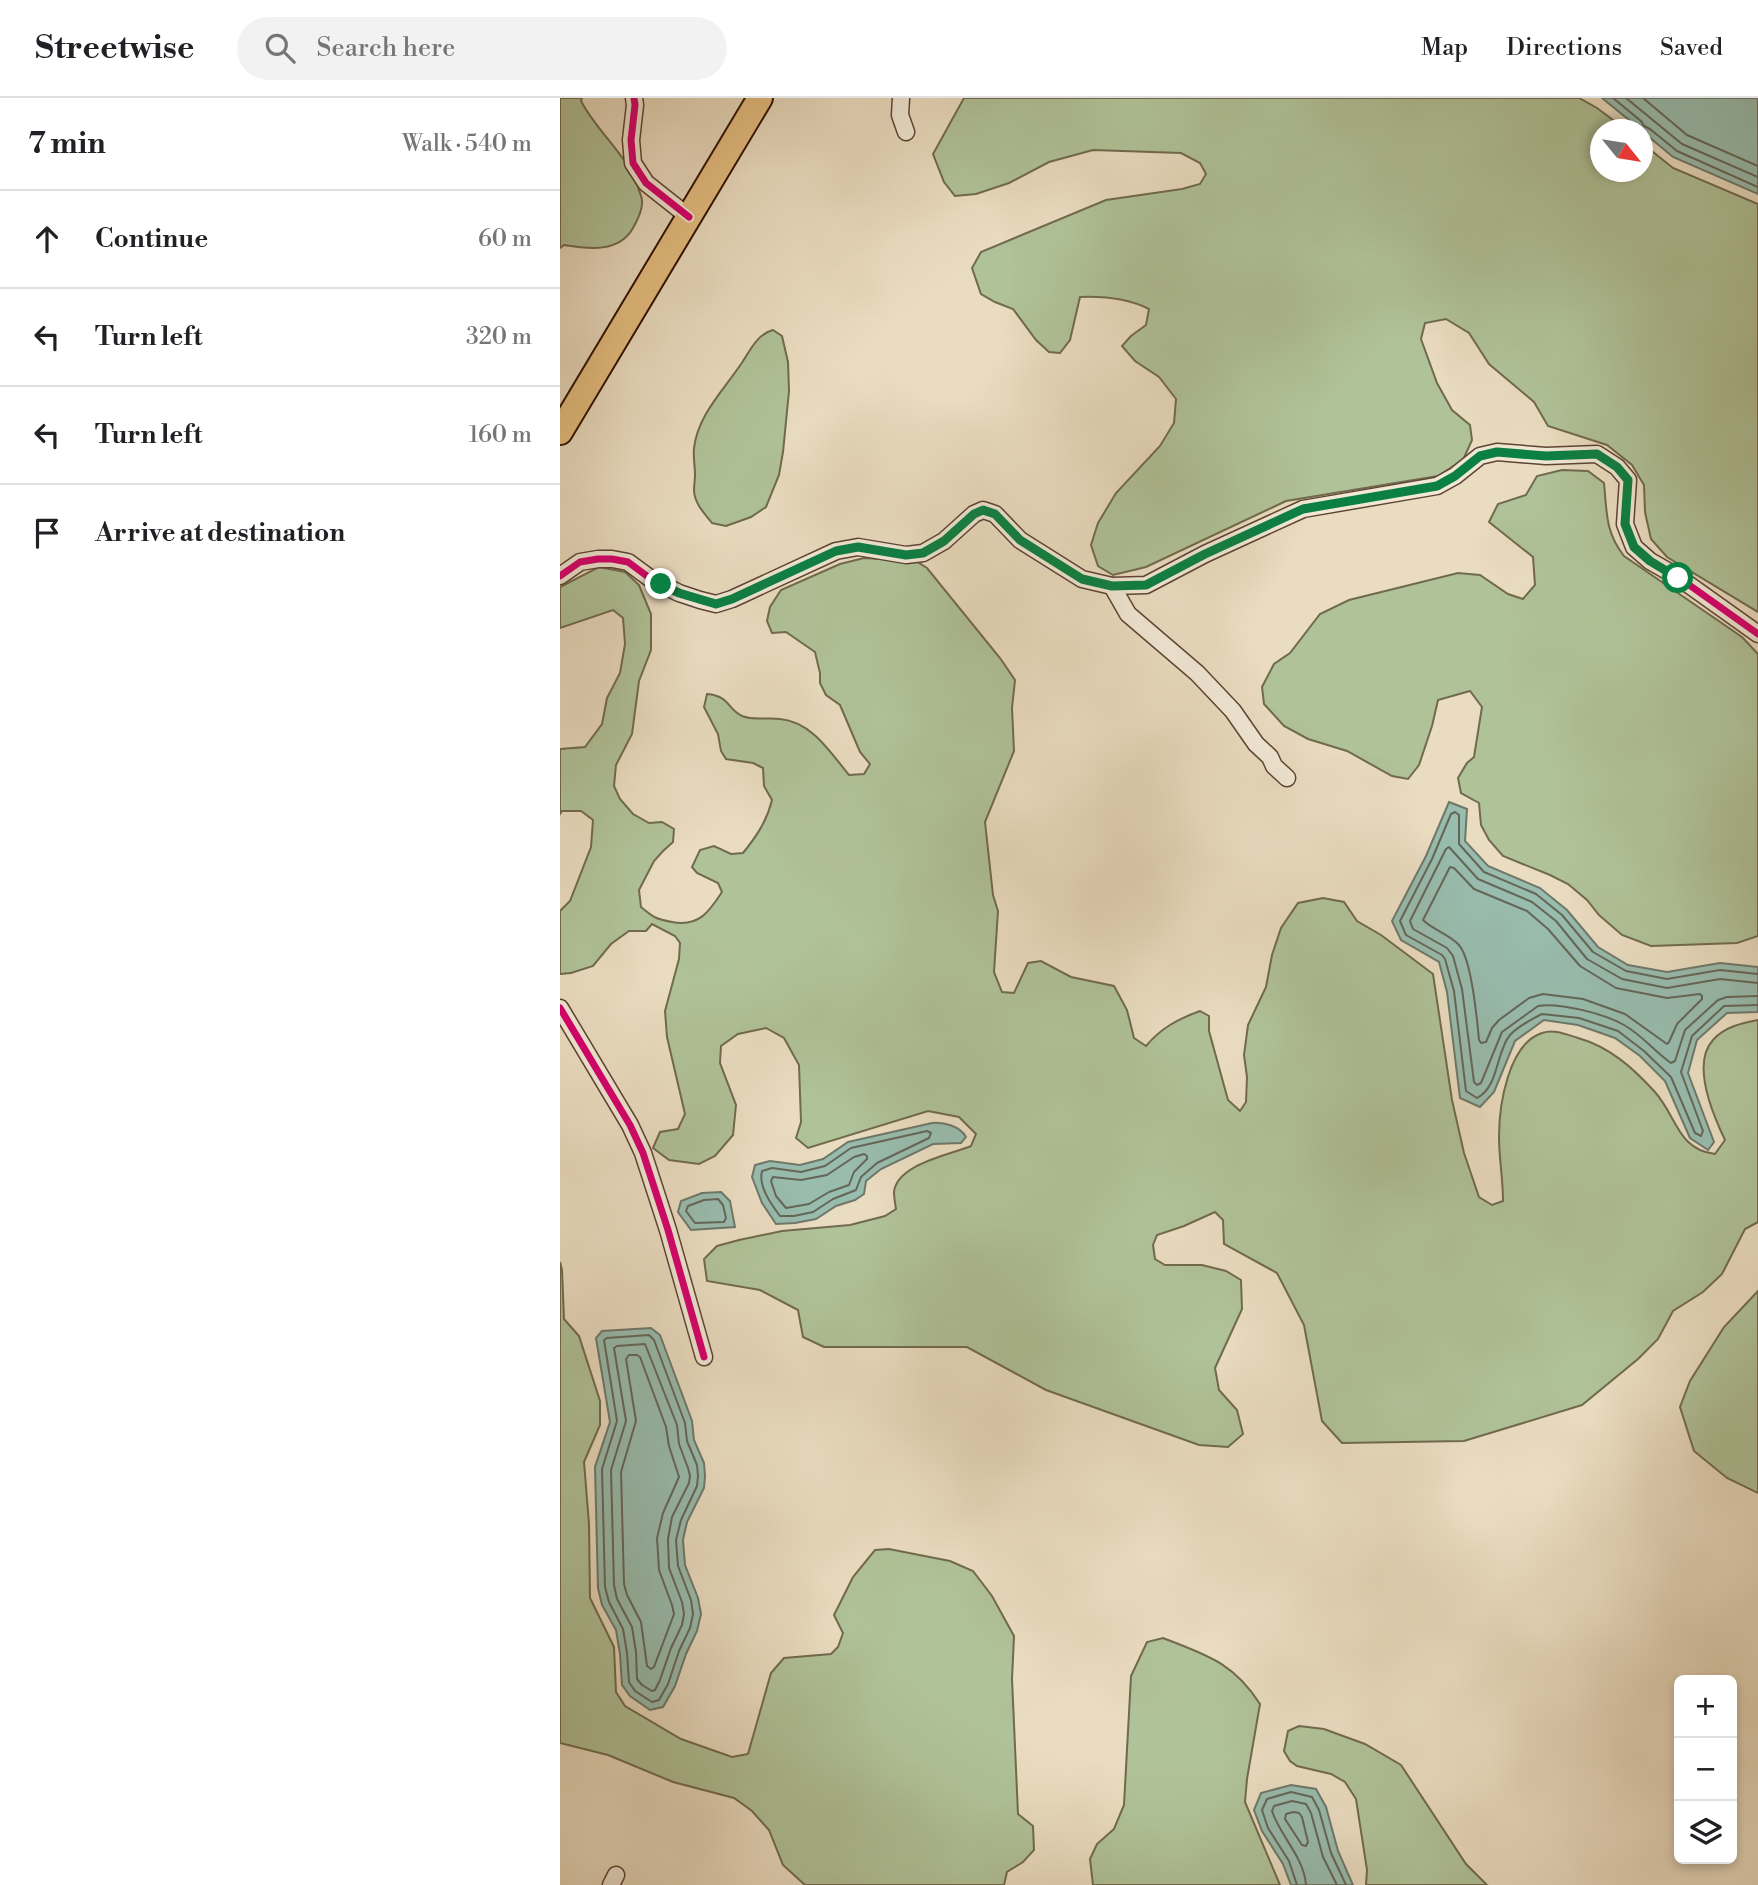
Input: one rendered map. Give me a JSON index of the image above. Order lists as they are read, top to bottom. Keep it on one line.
{"north":"bottom right","page":{"header":"Streetwise","search":"Search here","nav":["Map","Directions","Saved"],"heading":["7 min","Walk · 540 m"],"list":[["Continue","60 m"],["Turn left","320 m"],["Turn left","160 m"],"Arrive at destination"],"map_buttons":["+","−"]}}
